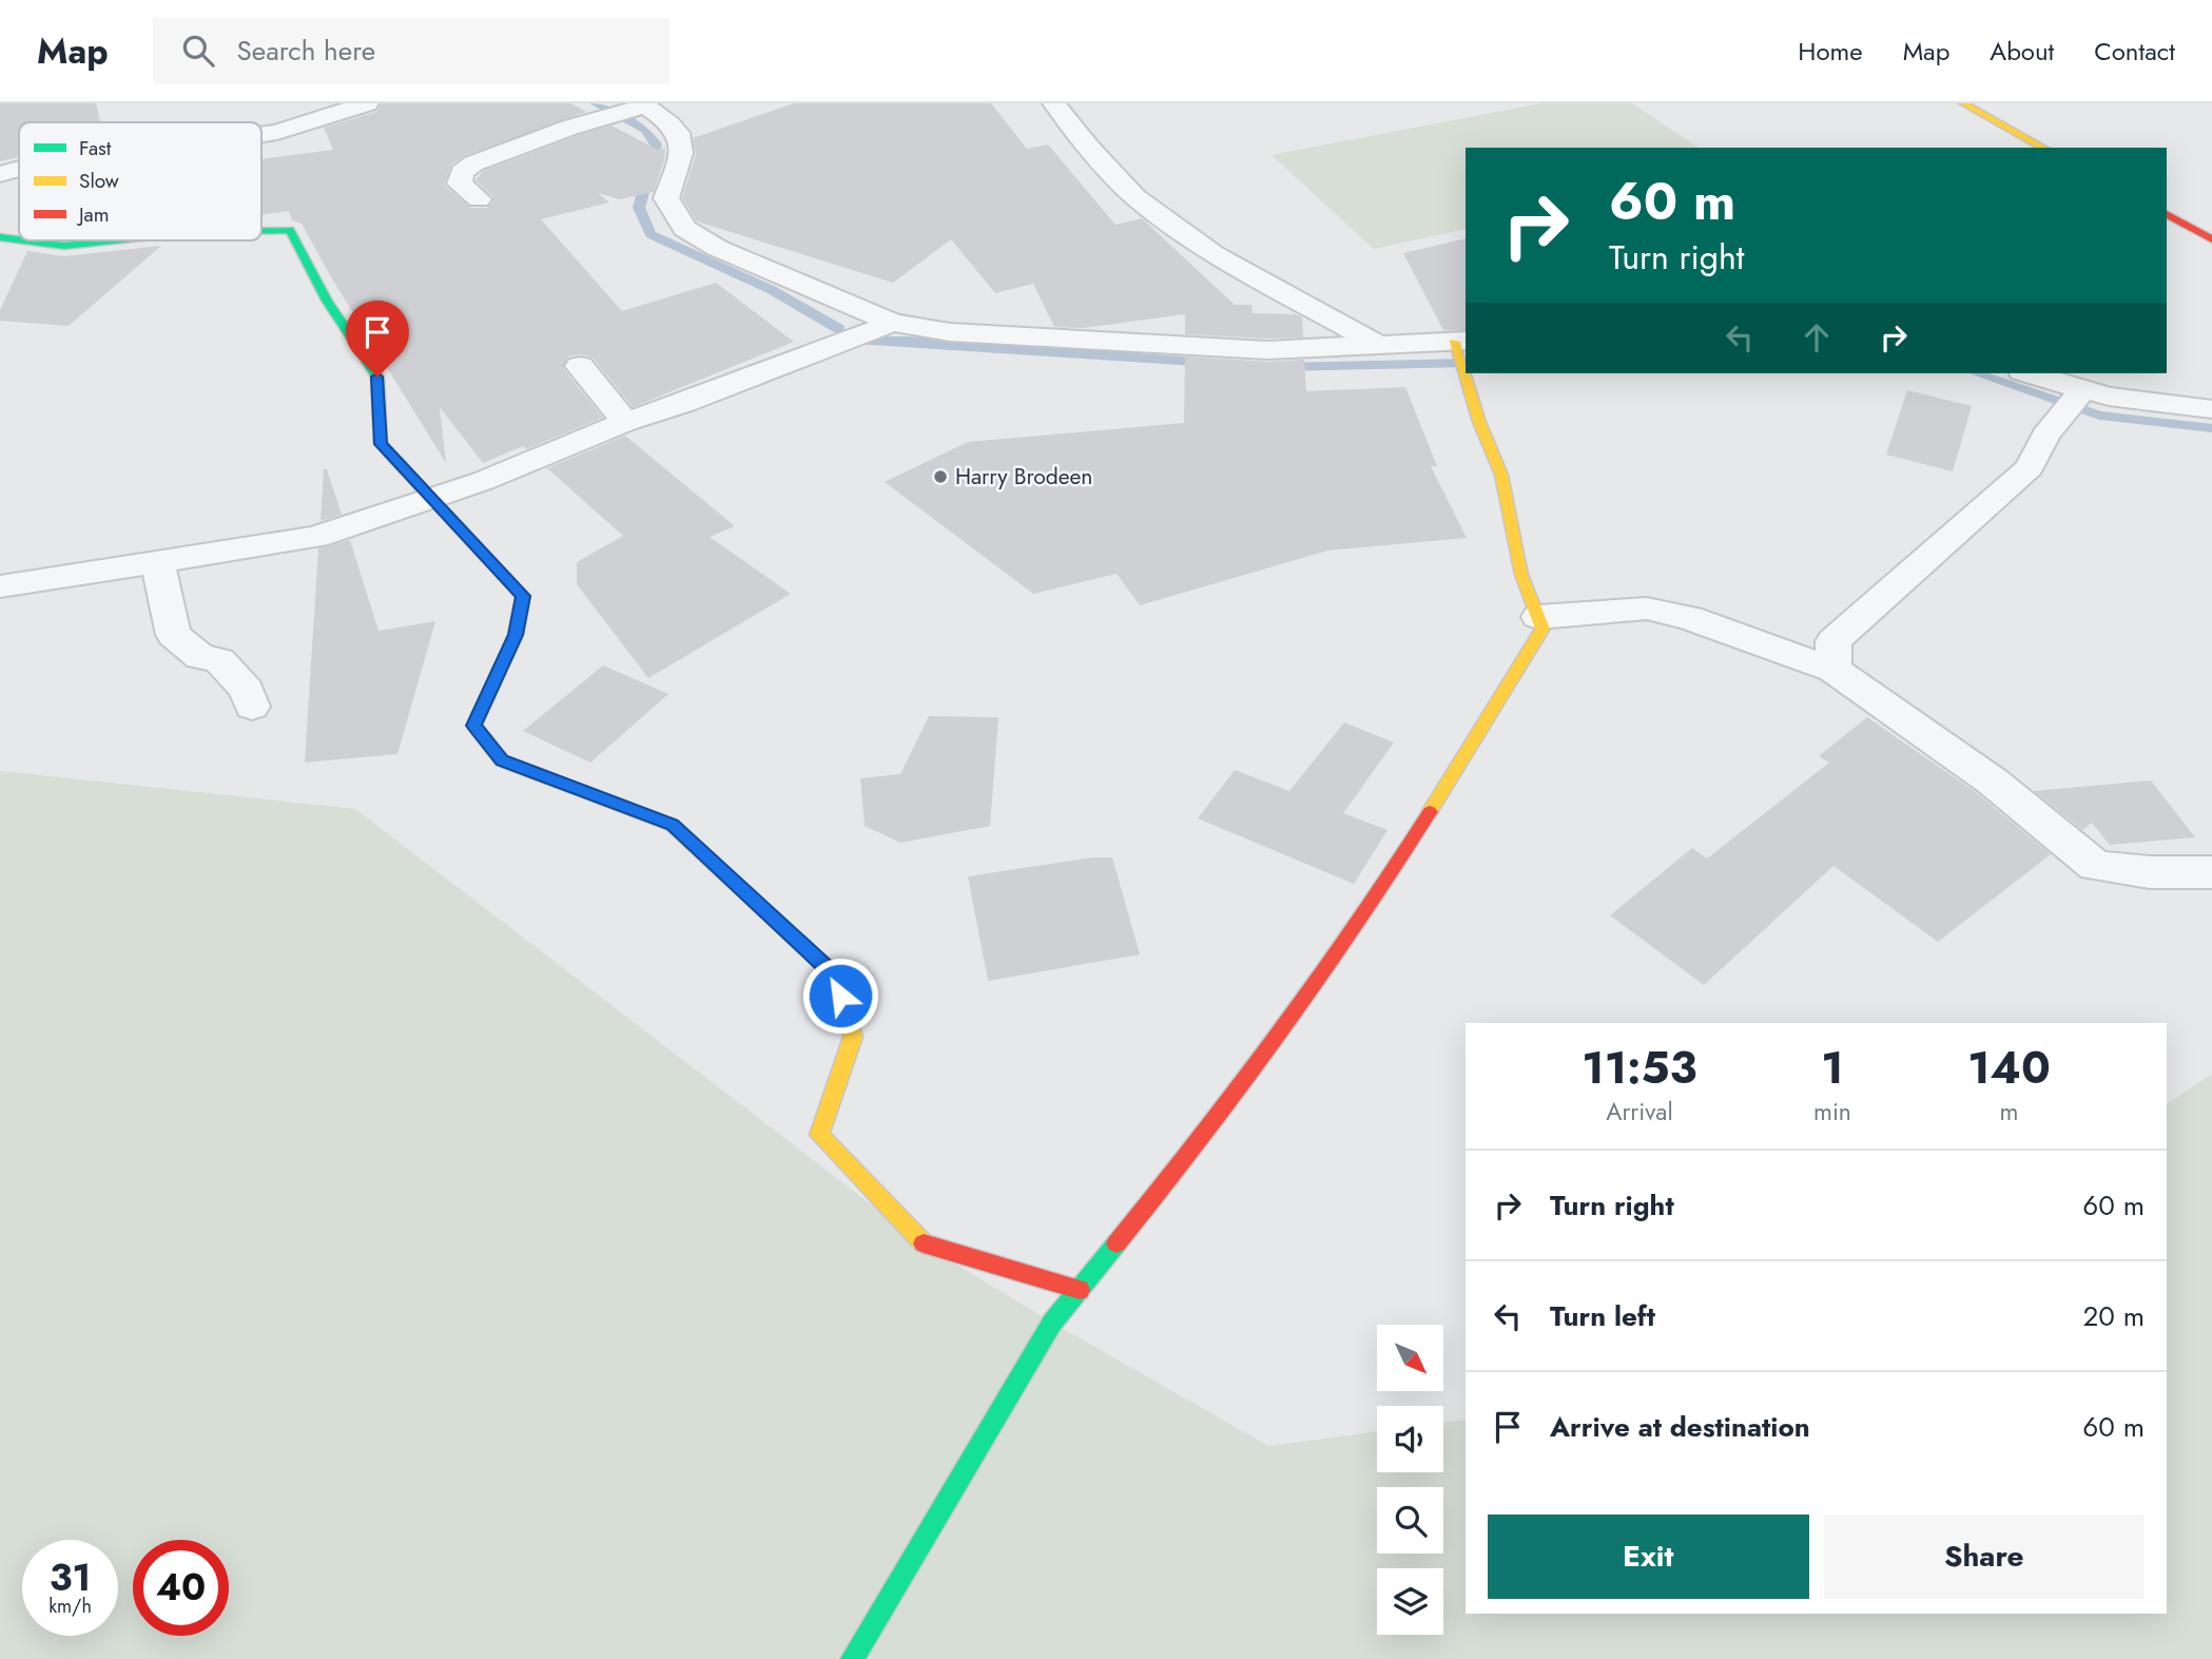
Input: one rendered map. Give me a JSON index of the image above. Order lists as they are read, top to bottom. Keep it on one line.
{"places":["Harry Brodeen"],"legend":["Fast","Slow","Jam"],"north":"bottom right","page":{"header":"Map","search":"Search here","nav":["Home","Map","About","Contact"],"turn":["60 m","Turn right"],"eta":["11:53","Arrival","1","min","140","m"],"list":[{"name":"Turn right","value":"60 m"},{"name":"Turn left","value":"20 m"},{"name":"Arrive at destination","value":"60 m"}],"buttons":["Exit","Share"],"speed":"31 km/h","limit":"40"}}
